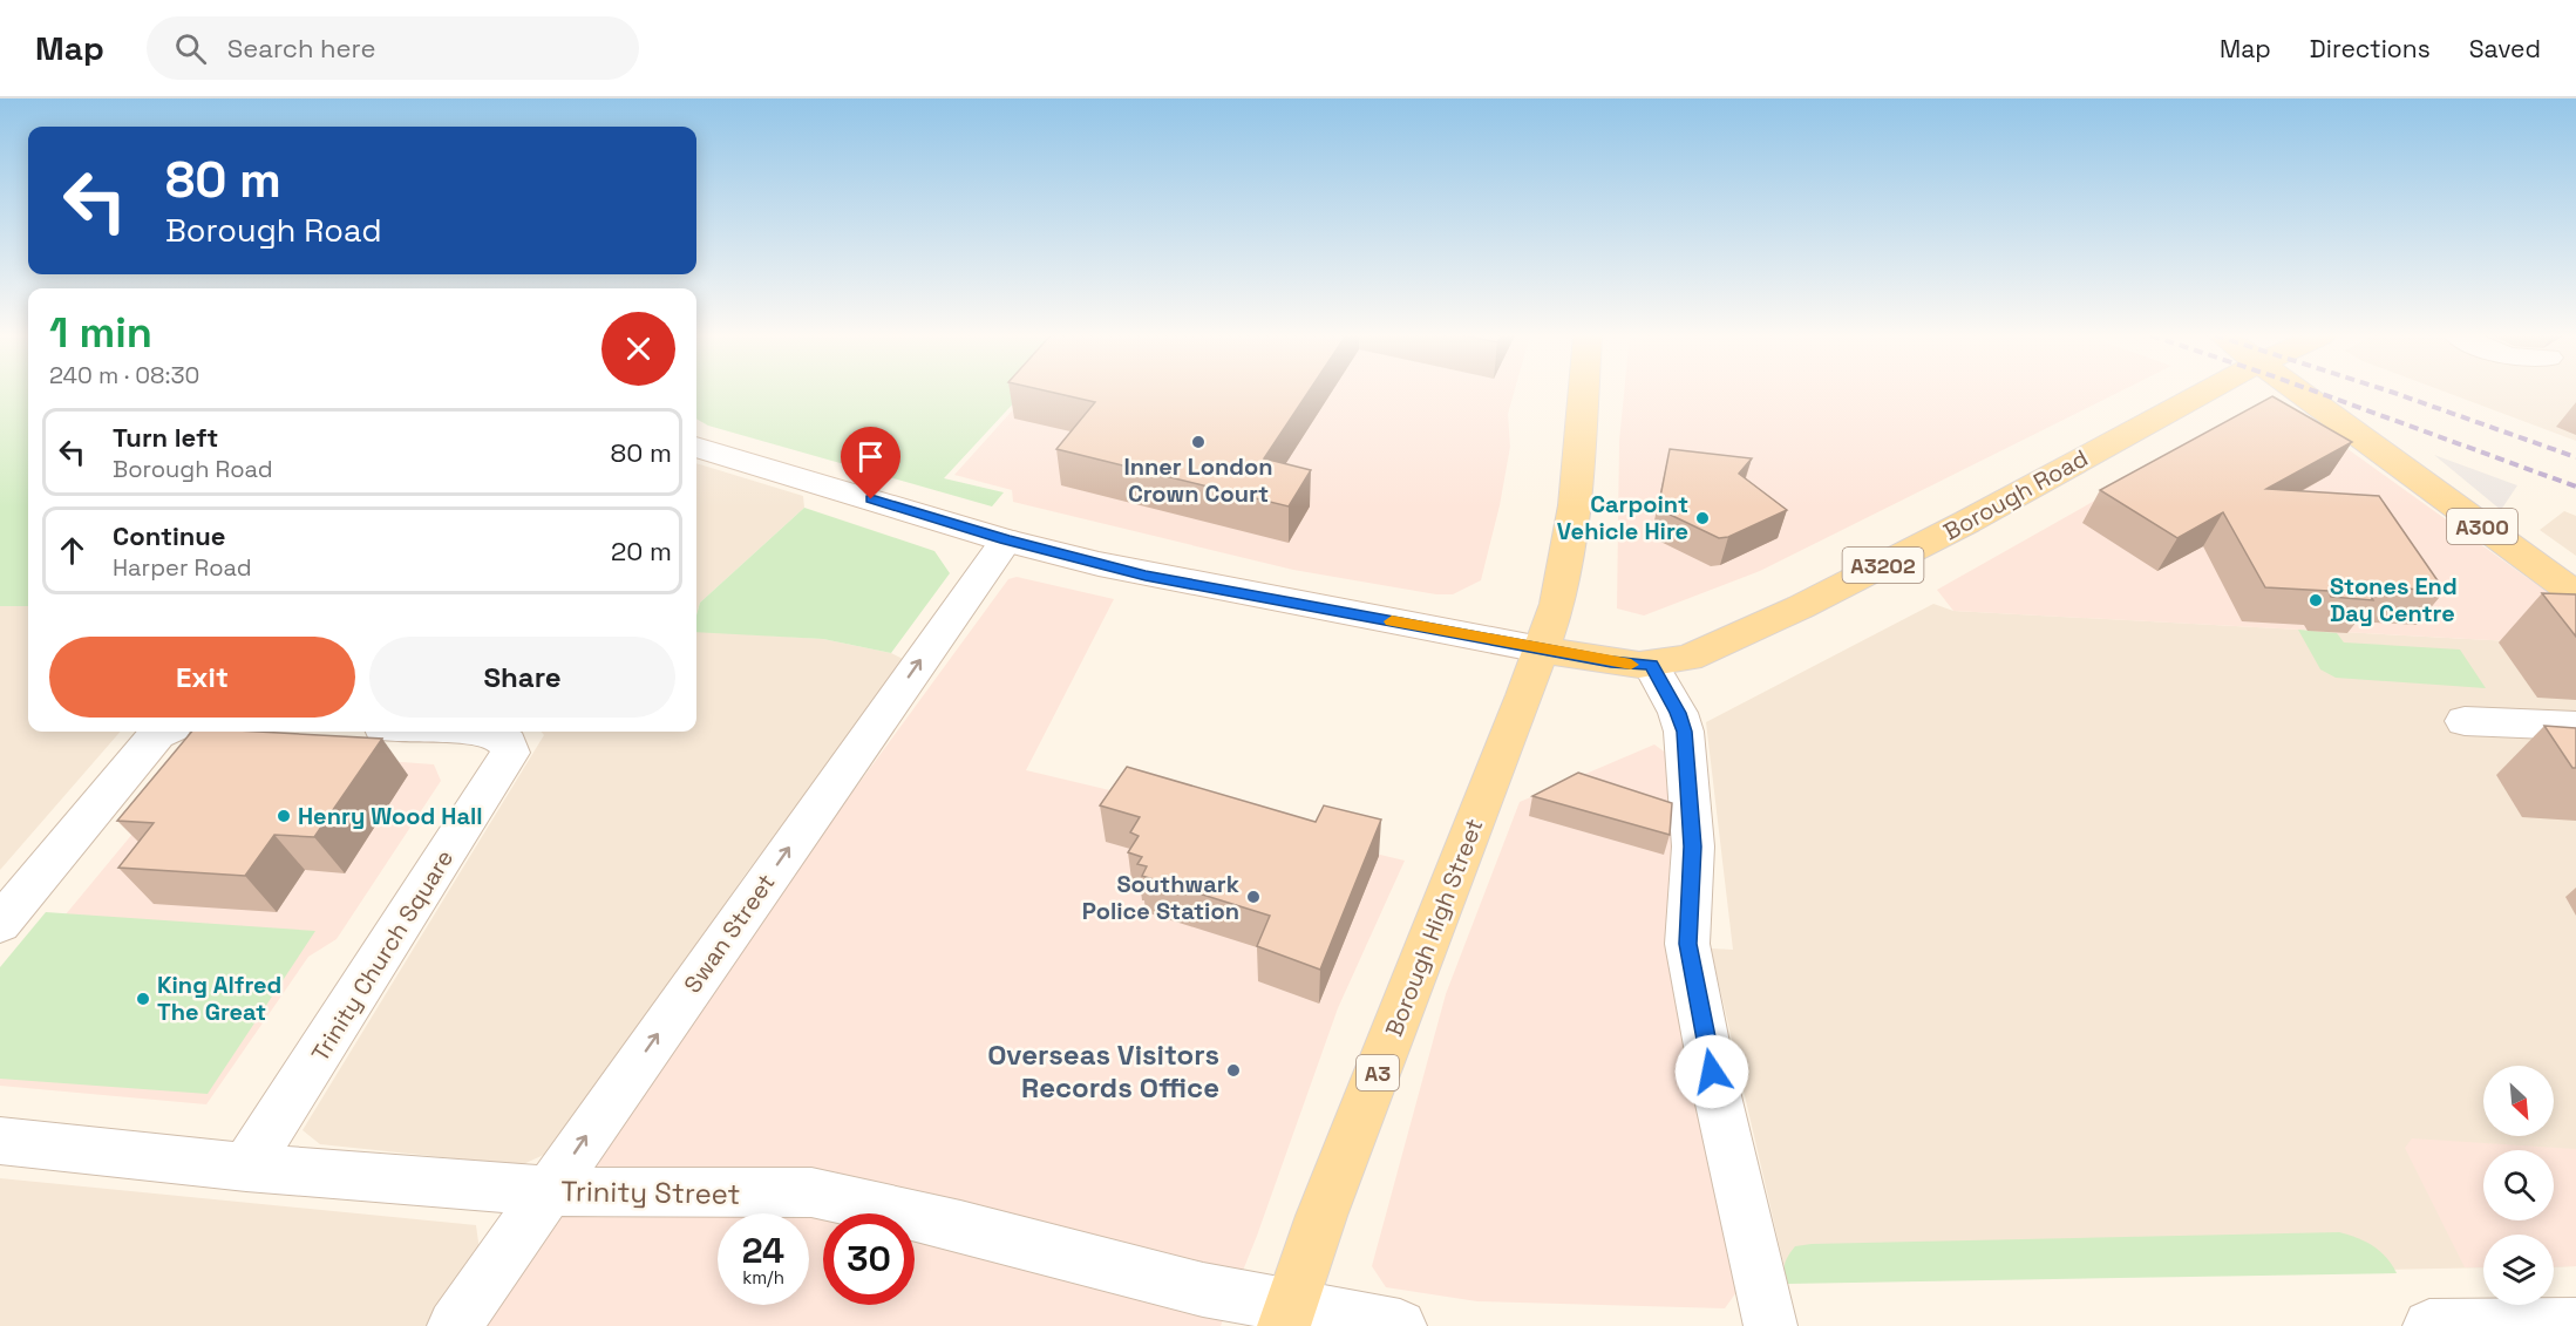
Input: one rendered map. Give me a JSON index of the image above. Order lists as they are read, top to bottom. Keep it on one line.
{"streets":{"main road":["Borough Road","A300","A3202","Borough High Street","A3"],"street":["Swan Street","Trinity Church Square","Trinity Street"]},"crossings":[["Borough Road","Borough High Street"],["Borough Road","A3"],["Borough High Street","A3"],["Borough High Street","Trinity Street"],["Swan Street","Trinity Street"],["Trinity Church Square","Trinity Street"]],"one_way":["Swan Street"],"places":["Inner London Crown Court","Carpoint Vehicle Hire","Stones End Day Centre","Henry Wood Hall","Southwark Police Station","King Alfred The Great","Overseas Visitors Records Office"],"north":"bottom right","page":{"header":"Map","search":"Search here","nav":["Map","Directions","Saved"],"turn":["80 m","Borough Road"],"heading":["1 min","240 m · 08:30"],"list":[{"name":"Turn left","note":"Borough Road","value":"80 m"},{"name":"Continue","note":"Harper Road","value":"20 m"}],"buttons":["Exit","Share"],"speed":"24 km/h","limit":"30"}}
